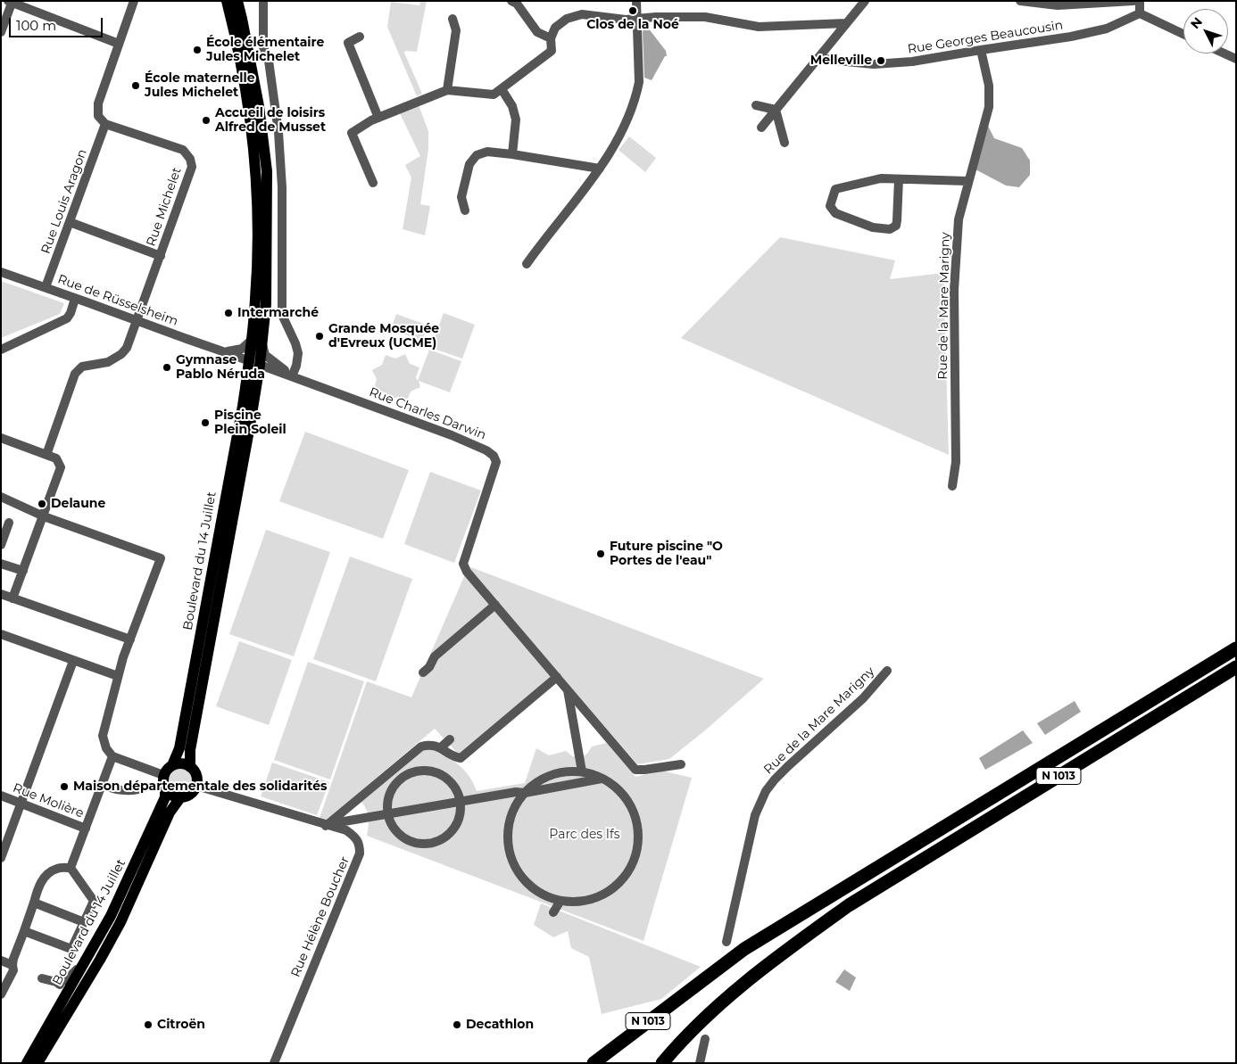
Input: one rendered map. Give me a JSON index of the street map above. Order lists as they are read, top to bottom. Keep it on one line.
{"streets":{"highway":["N 1013"],"main road":["Boulevard du 14 Juillet"],"street":["Rue Georges Beaucousin","Rue Louis Aragon","Rue Michelet","Rue de Rüsselsheim","Rue de la Mare Marigny","Rue Charles Darwin","Rue Molière","Rue Hélène Boucher"]},"crossings":[["Rue Georges Beaucousin","Rue de la Mare Marigny"],["Rue Louis Aragon","Rue Michelet"],["Rue Louis Aragon","Rue de Rüsselsheim"],["Rue Michelet","Rue de Rüsselsheim"],["Rue de Rüsselsheim","Rue Charles Darwin"],["Rue de Rüsselsheim","Boulevard du 14 Juillet"],["Boulevard du 14 Juillet","Rue Hélène Boucher"]],"parks":["Parc des Ifs"],"places":["Clos de la Noé","École élémentaire Jules Michelet","Melleville","École maternelle Jules Michelet","Accueil de loisirs Alfred de Musset","Intermarché","Grande Mosquée d'Evreux (UCME)","Gymnase Pablo Néruda","Piscine Plein Soleil","Delaune","Future piscine \"O Portes de l'eau\"","Maison départementale des solidarités","Citroën","Decathlon"],"scale_bar":"100 m","north":"top left"}
